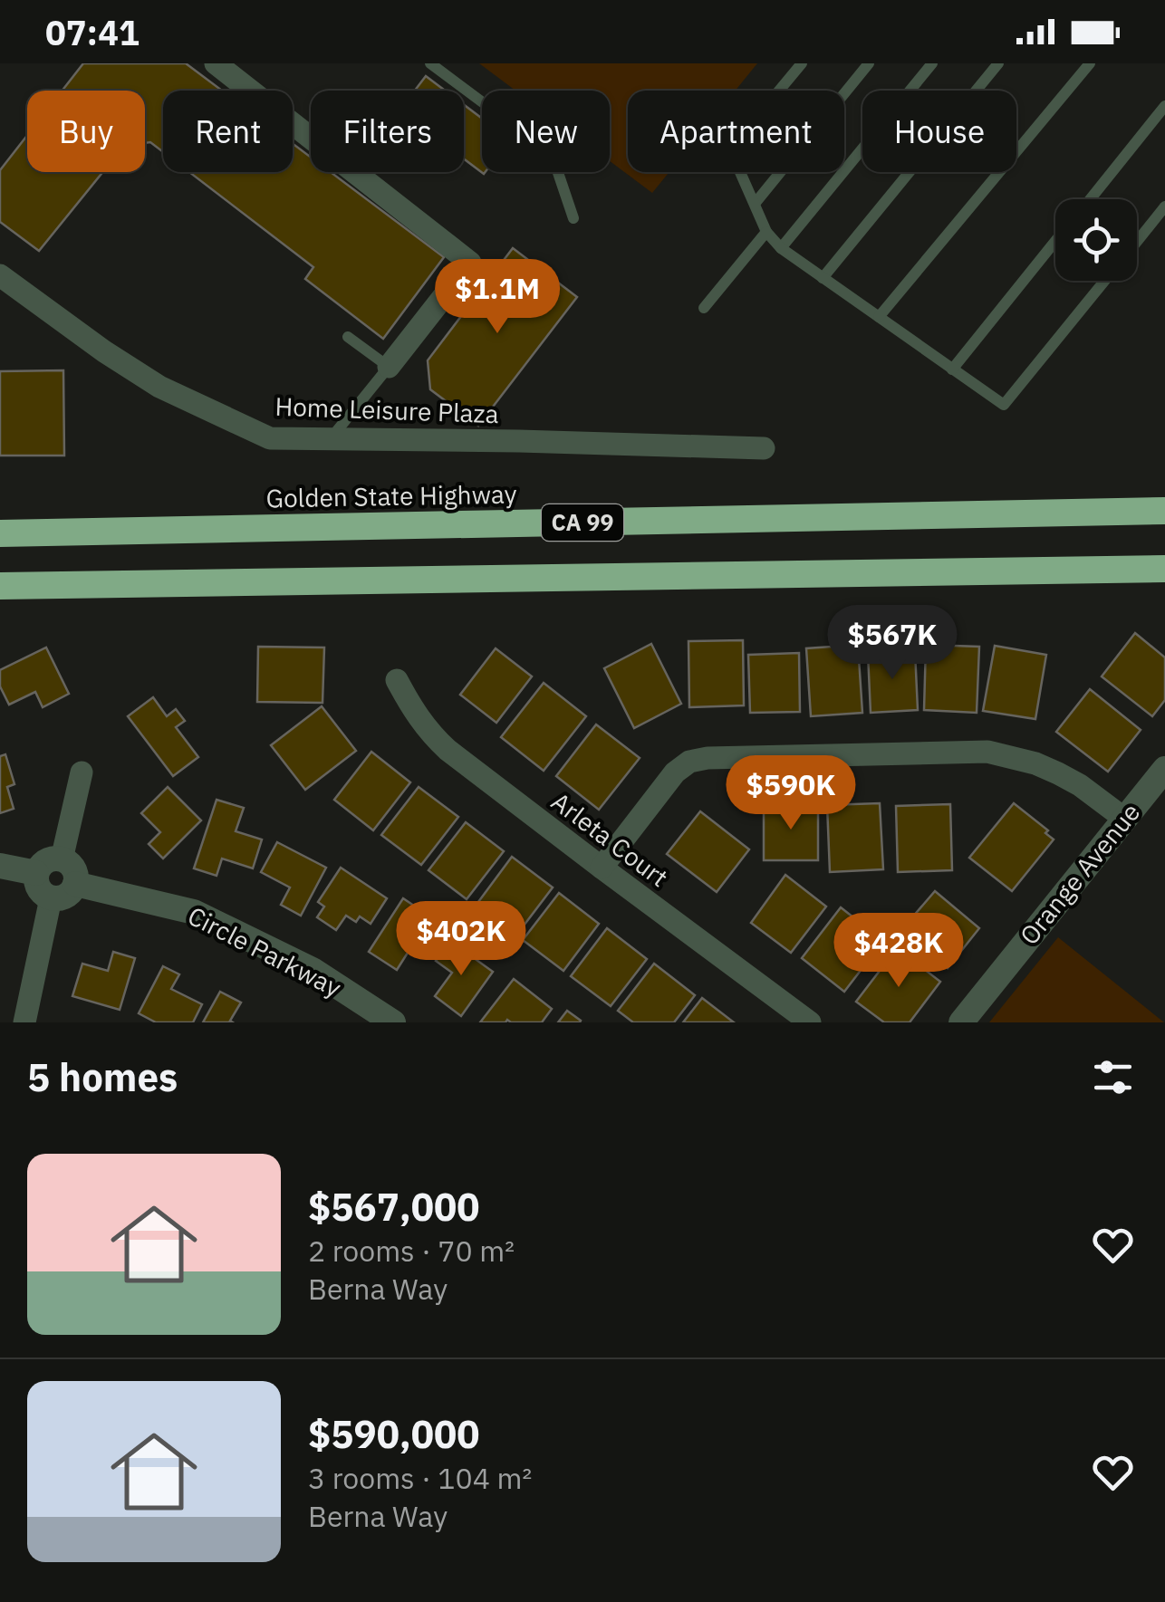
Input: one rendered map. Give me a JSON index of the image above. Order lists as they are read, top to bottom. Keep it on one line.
{"streets":{"highway":["Golden State Highway","CA 99"],"street":["Home Leisure Plaza","Arleta Court","Orange Avenue","Circle Parkway"]},"page":{"status":"07:41","chip":["Buy","Rent","Filters","New","Apartment","House"],"price":["$1.1M","$567K","$590K","$402K","$428K"],"heading":"5 homes","list":[{"name":"$567,000","note":"2 rooms · 70 m² · Berna Way"},{"name":"$590,000","note":"3 rooms · 104 m² · Berna Way"}]}}
